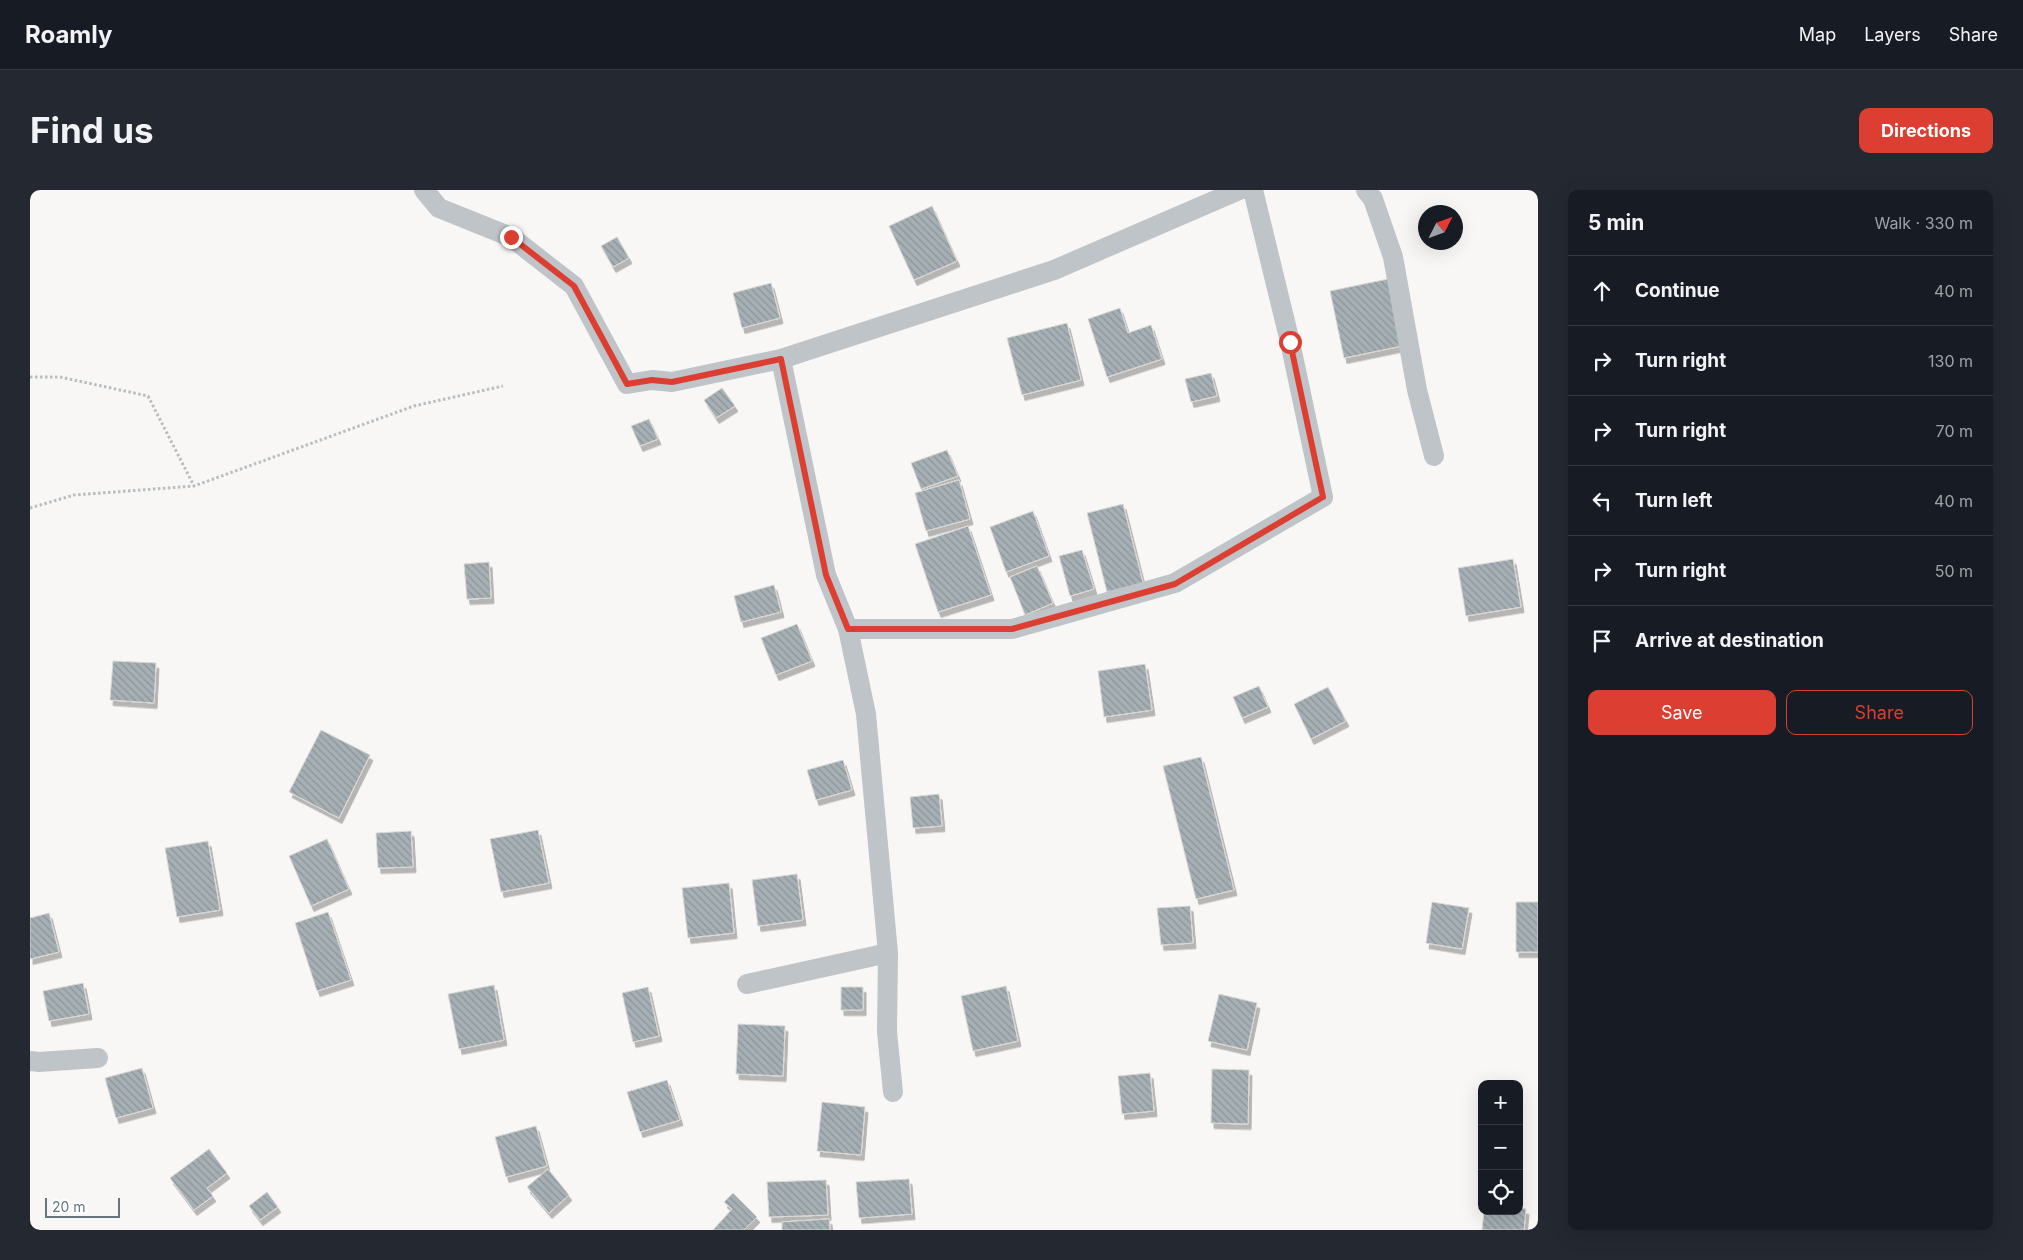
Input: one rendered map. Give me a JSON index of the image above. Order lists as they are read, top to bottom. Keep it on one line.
{"scale_bar":"20 m","north":"top right","page":{"header":"Roamly","nav":["Map","Layers","Share"],"buttons":["Directions",["Save","Share"]],"title":"Find us","heading":["5 min","Walk · 330 m"],"list":[["Continue","40 m"],["Turn right","130 m"],["Turn right","70 m"],["Turn left","40 m"],["Turn right","50 m"],"Arrive at destination"],"map_buttons":["+","−"],"scale":"20 m"}}
